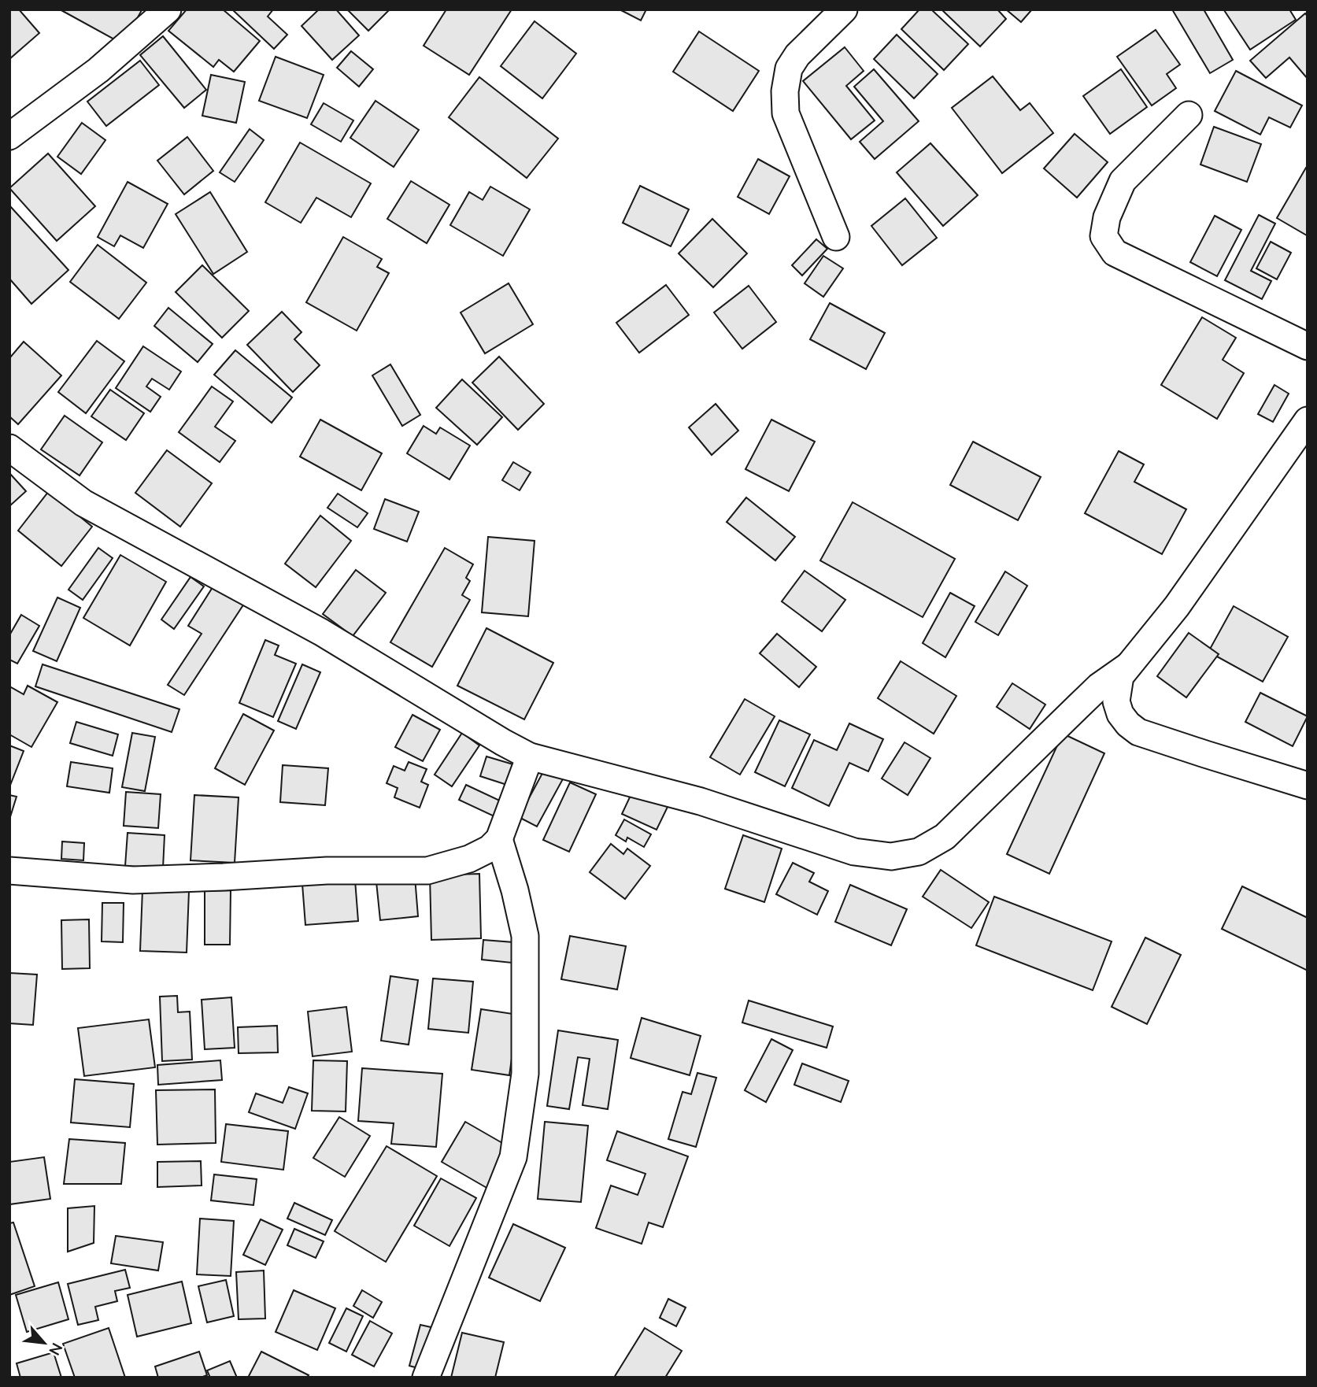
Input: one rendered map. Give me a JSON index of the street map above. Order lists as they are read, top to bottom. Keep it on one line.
{"north":"bottom right"}
